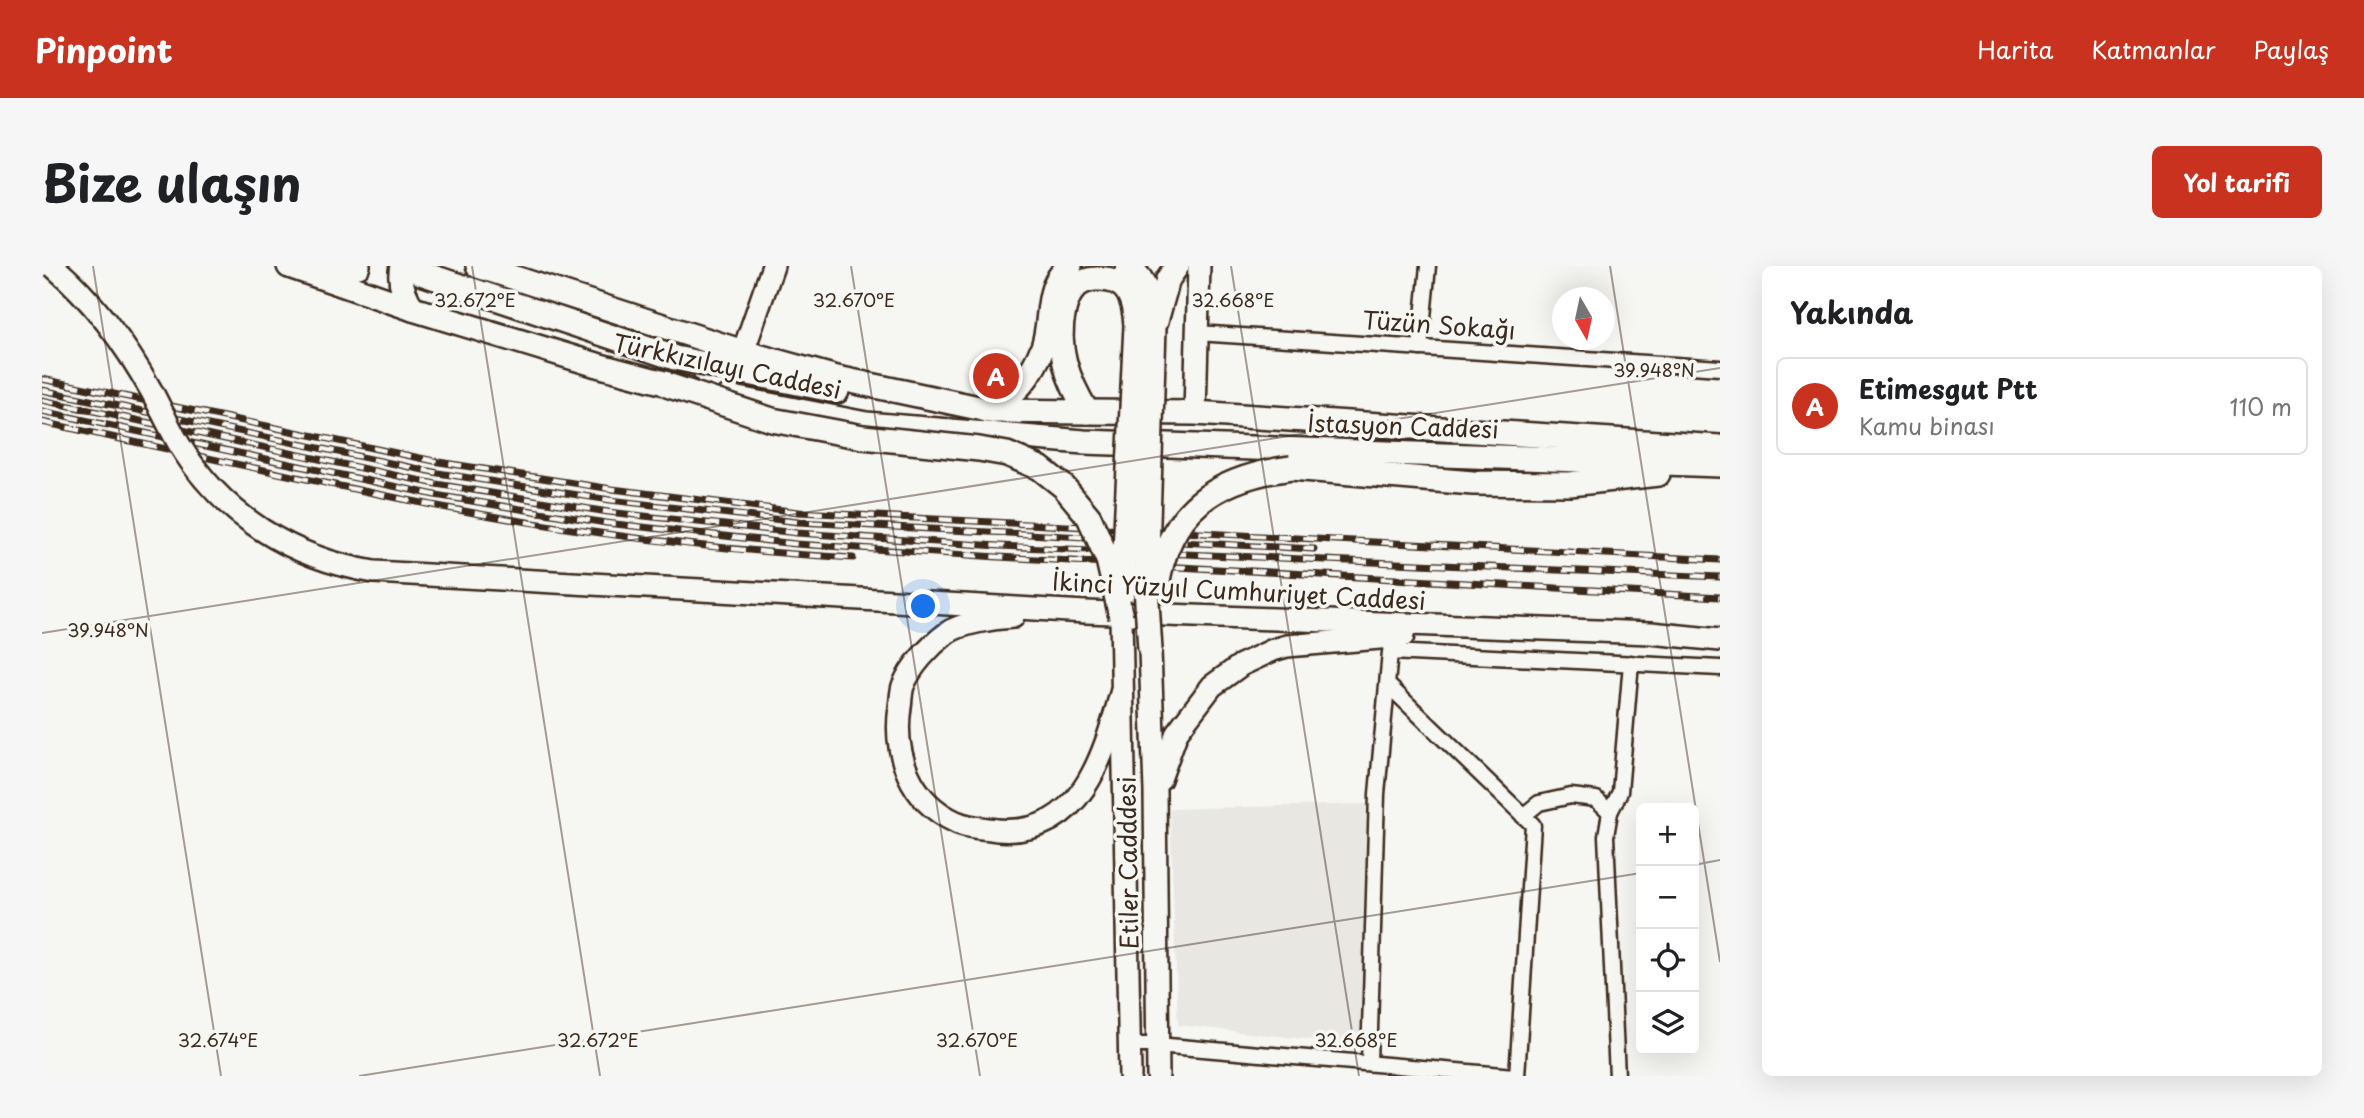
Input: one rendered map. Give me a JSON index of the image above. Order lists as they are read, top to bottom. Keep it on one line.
{"streets":{"main road":["Türkkızılayı Caddesi","İstasyon Caddesi","İkinci Yüzyıl Cumhuriyet Caddesi","Etiler Cadddesi"],"street":["Tüzün Sokağı"]},"crossings":[["Türkkızılayı Caddesi","İstasyon Caddesi"]],"north":"bottom","page":{"header":"Pinpoint","nav":["Harita","Katmanlar","Paylaş"],"title":"Bize ulaşın","buttons":"Yol tarifi","heading":"Yakında","pins":"A","list":[{"mark":"A","name":"Etimesgut Ptt","note":"Kamu binası","value":"110 m"}],"map_buttons":["+","−"]},"coordinates":["32.672°E","32.670°E","32.668°E","39.948°N","32.674°E"]}
